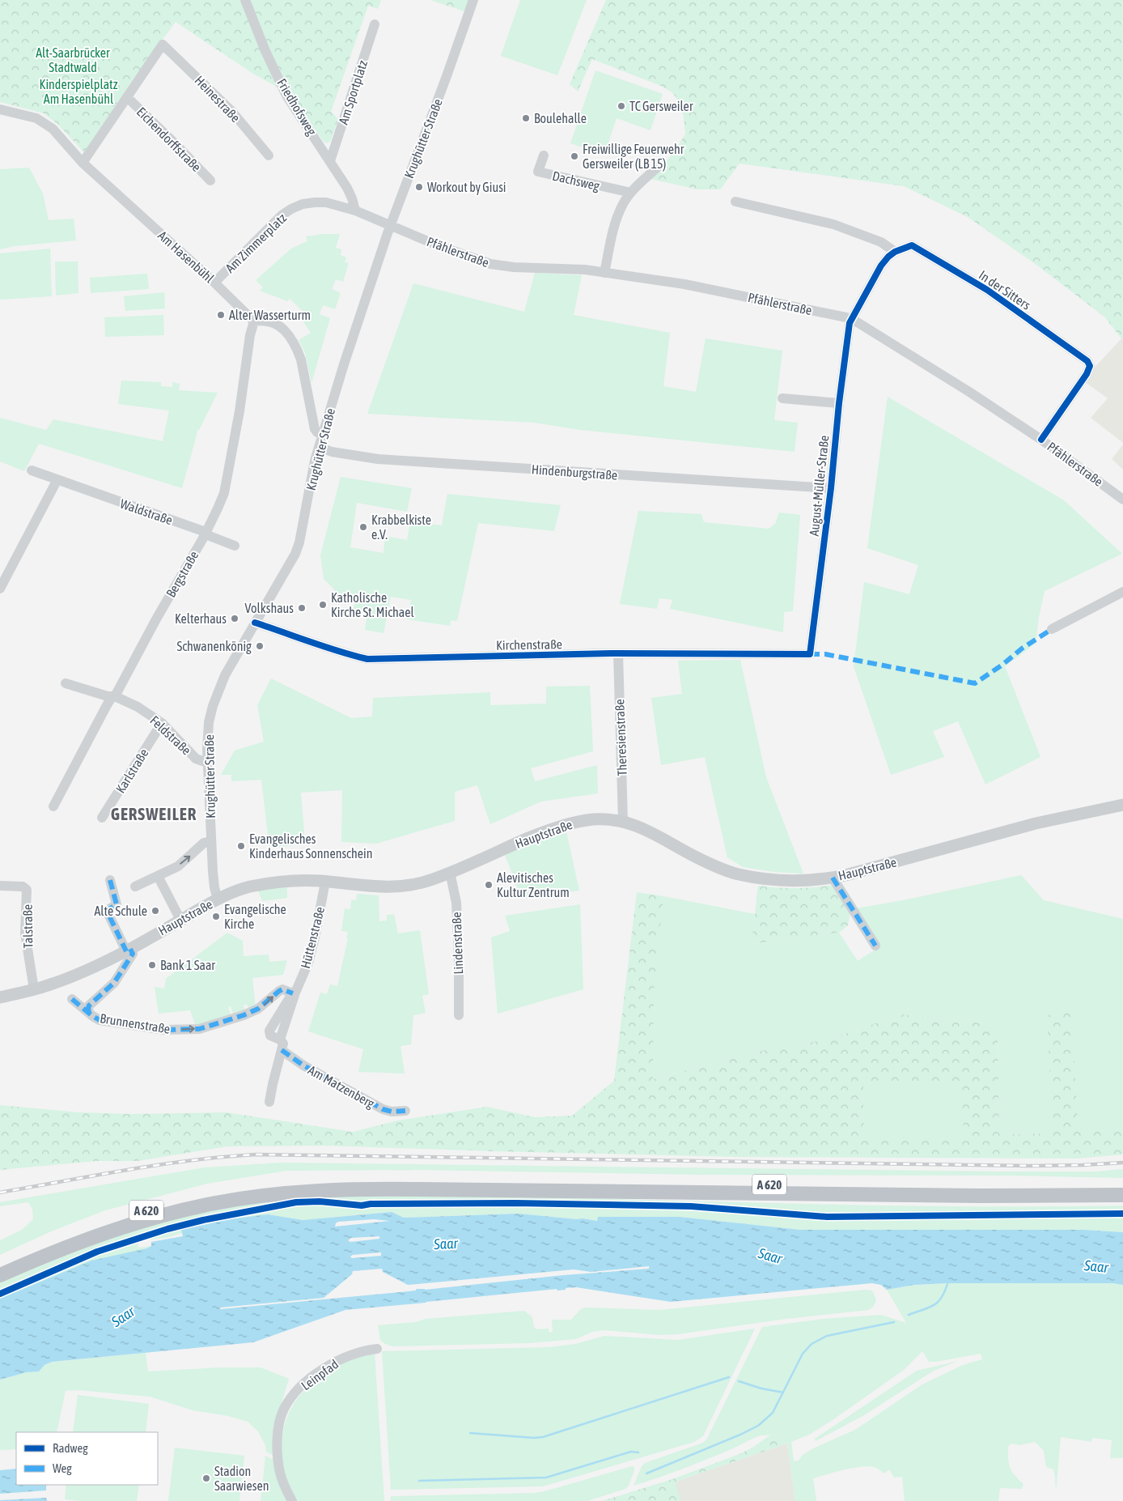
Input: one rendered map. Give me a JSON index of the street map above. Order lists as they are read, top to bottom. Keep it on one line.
{"streets":{"highway":["A 620"],"main road":["Hauptstraße"],"street":["Am Sportplatz","Heinestraße","Friedhofsweg","Krughütter Straße","Eichendorffstraße","Dachsweg","Am Zimmerplatz","Pfählerstraße","Am Hasenbühl","In der Sitters","Hindenburgstraße","August-Müller-Straße","Waldstraße","Bergstraße","Kirchenstraße","Feldstraße","Theresienstraße","Karlstraße","Talstraße","Hüttenstraße","Lindenstraße","Brunnenstraße","Am Matzenberg","Leinpfad"]},"crossings":[["Am Sportplatz","Friedhofsweg"],["Heinestraße","Eichendorffstraße"],["Friedhofsweg","Am Zimmerplatz"],["Krughütter Straße","Am Zimmerplatz"],["Krughütter Straße","Pfählerstraße"],["Krughütter Straße","Hindenburgstraße"],["Krughütter Straße","Kirchenstraße"],["Krughütter Straße","Feldstraße"],["Krughütter Straße","Hauptstraße"],["Am Zimmerplatz","Pfählerstraße"],["Am Zimmerplatz","Am Hasenbühl"],["Pfählerstraße","In der Sitters"],["Pfählerstraße","August-Müller-Straße"],["Am Hasenbühl","Bergstraße"],["In der Sitters","August-Müller-Straße"],["Hindenburgstraße","August-Müller-Straße"],["August-Müller-Straße","Kirchenstraße"],["Waldstraße","Bergstraße"],["Bergstraße","Feldstraße"],["Kirchenstraße","Theresienstraße"],["Feldstraße","Karlstraße"],["Theresienstraße","Hauptstraße"],["Hauptstraße","Talstraße"],["Hauptstraße","Hüttenstraße"],["Hauptstraße","Lindenstraße"],["Hauptstraße","Brunnenstraße"],["Hüttenstraße","Brunnenstraße"],["Hüttenstraße","Am Matzenberg"]],"one_way":["Brunnenstraße"],"districts":["GERSWEILER"],"water":["Saar"],"parks":["Alt-Saarbrücker Stadtwald","Kinderspielplatz Am Hasenbühl"],"places":["TC Gersweiler","Boulehalle","Freiwillige Feuerwehr Gersweiler (LB 15)","Workout by Giusi","Alter Wasserturm","Krabbelkiste e.V.","Katholische Kirche St. Michael","Volkshaus","Kelterhaus","Schwanenkönig","Evangelisches Kinderhaus Sonnenschein","Alevitisches Kultur Zentrum","Alte Schule","Evangelische Kirche","Bank 1 Saar","Stadion Saarwiesen"],"legend":["Radweg","Weg"]}
